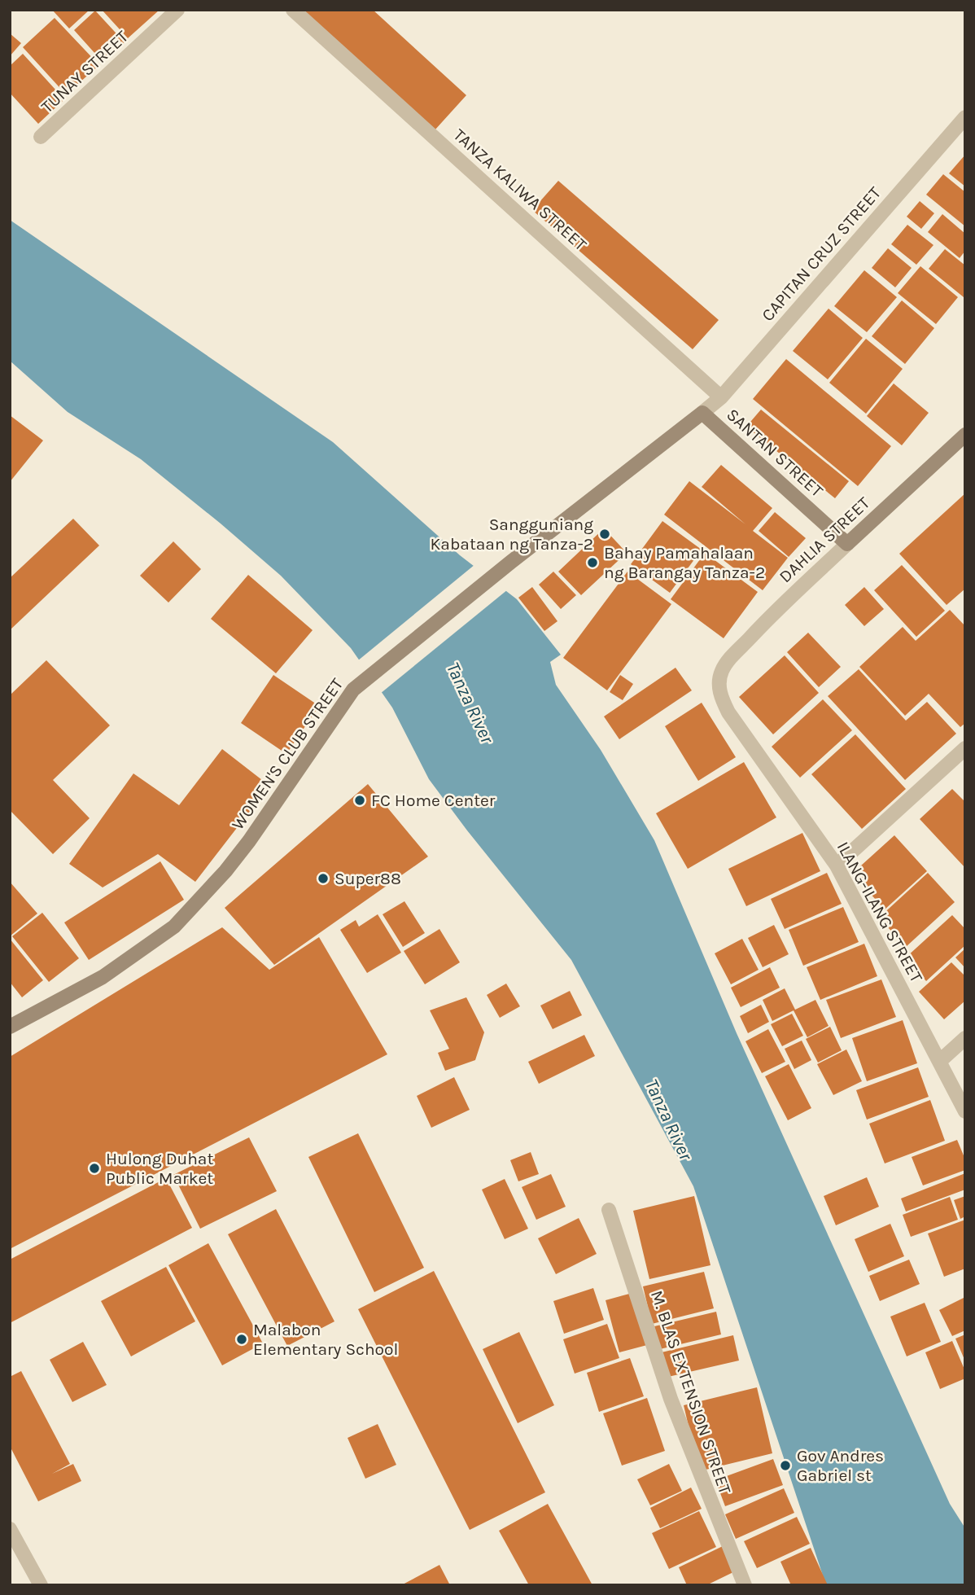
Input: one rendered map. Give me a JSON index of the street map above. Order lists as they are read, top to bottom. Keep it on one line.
{"streets":{"street":["TUNAY STREET","TANZA KALIWA STREET","CAPITAN CRUZ STREET","SANTAN STREET","DAHLIA STREET","WOMEN'S CLUB STREET","ILANG-ILANG STREET","M. BLAS EXTENSION STREET"]},"crossings":[["TANZA KALIWA STREET","CAPITAN CRUZ STREET"],["CAPITAN CRUZ STREET","SANTAN STREET"],["CAPITAN CRUZ STREET","WOMEN'S CLUB STREET"],["SANTAN STREET","DAHLIA STREET"],["SANTAN STREET","WOMEN'S CLUB STREET"],["DAHLIA STREET","ILANG-ILANG STREET"]],"water":["Tanza River"],"places":["Sangguniang Kabataan ng Tanza-2","Bahay Pamahalaan ng Barangay Tanza-2","FC Home Center","Super88","Hulong Duhat Public Market","Malabon Elementary School","Gov Andres Gabriel st"]}
